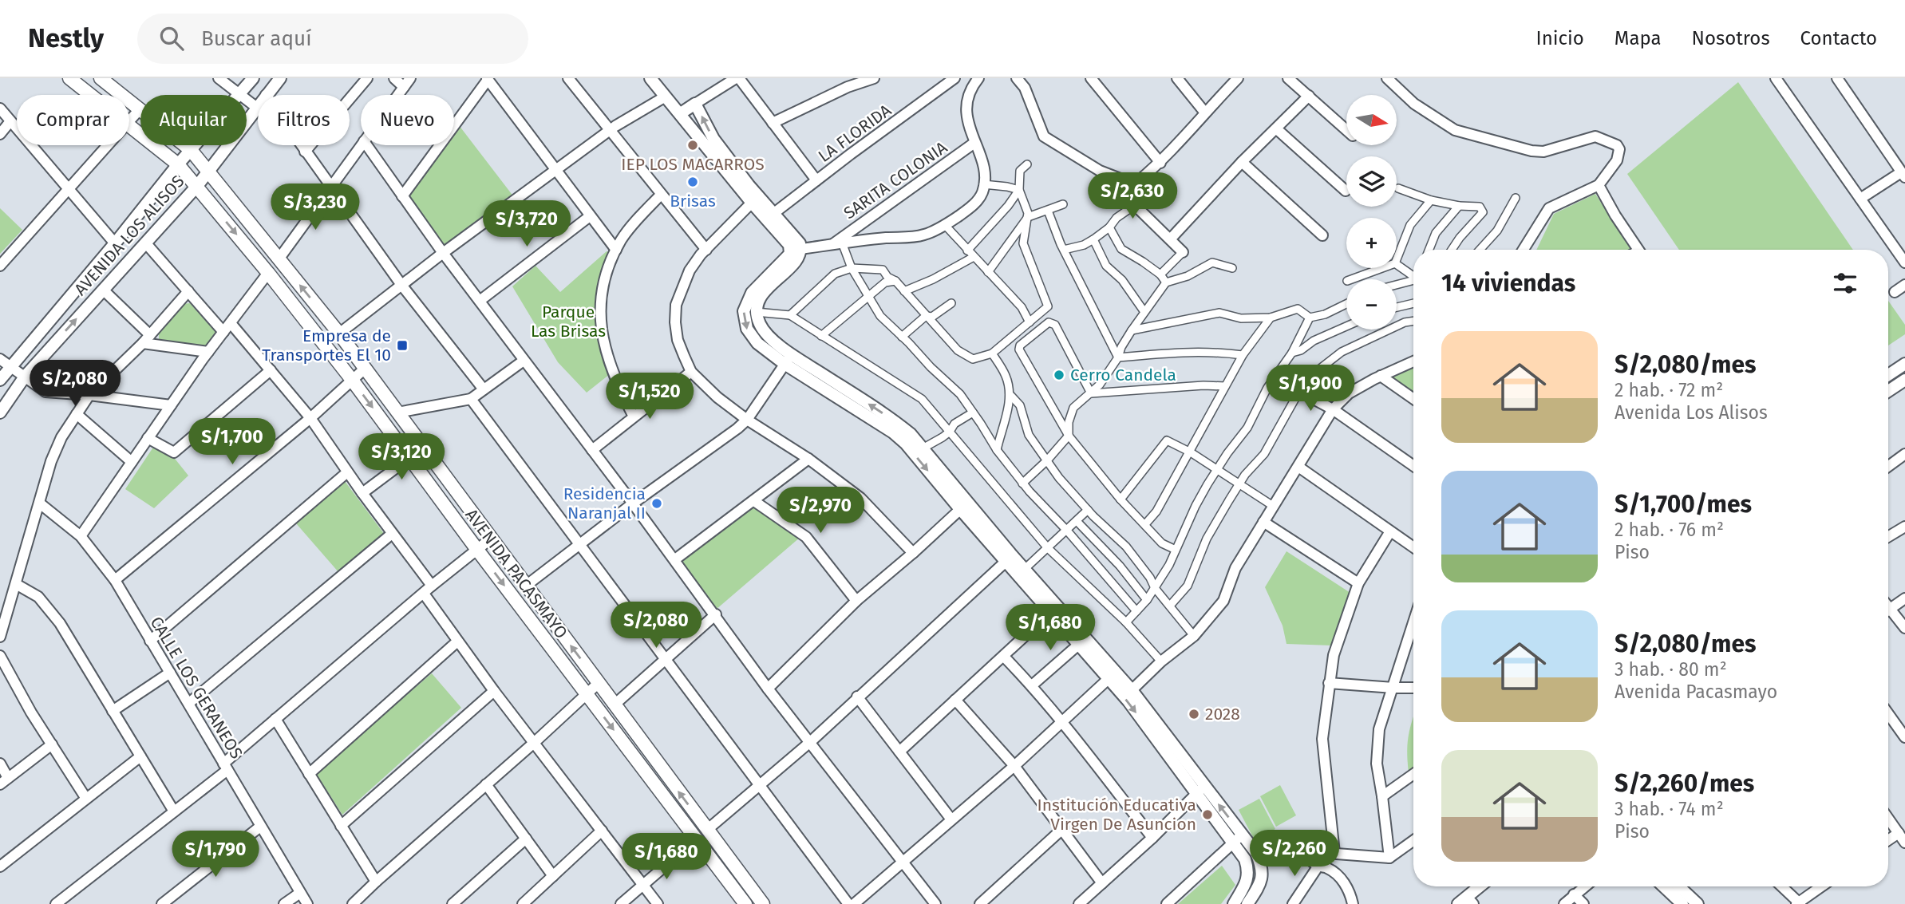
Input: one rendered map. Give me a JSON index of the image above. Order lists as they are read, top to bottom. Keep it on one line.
{"streets":{"main road":["AVENIDA PACASMAYO"],"street":["LA FLORIDA","SARITA COLONIA","AVENIDA LOS ALISOS","CALLE LOS GERANEOS"]},"crossings":[["AVENIDA LOS ALISOS","AVENIDA PACASMAYO"]],"parks":["Parque Las Brisas"],"places":{"other":["IEP LOS MACARROS","Brisas","Cerro Candela","Residencia Naranjal II","2028","Institución Educativa Virgen De Asuncion"],"transit":["Empresa de Transportes El 10"]},"north":"right","page":{"header":"Nestly","search":"Buscar aquí","nav":["Inicio","Mapa","Nosotros","Contacto"],"map_buttons":["+","−"],"chip":["Comprar","Alquilar","Filtros","Nuevo"],"price":["S/2,630","S/3,230","S/3,720","S/2,080","S/1,900","S/1,520","S/1,700","S/3,120","S/2,970","S/2,080","S/1,680","S/2,260","S/1,790","S/1,680"],"heading":"14 viviendas","list":[{"name":"S/2,080/mes","note":"2 hab. · 72 m² · Avenida Los Alisos"},{"name":"S/1,700/mes","note":"2 hab. · 76 m² · Piso"},{"name":"S/2,080/mes","note":"3 hab. · 80 m² · Avenida Pacasmayo"},{"name":"S/2,260/mes","note":"3 hab. · 74 m² · Piso"}]}}
